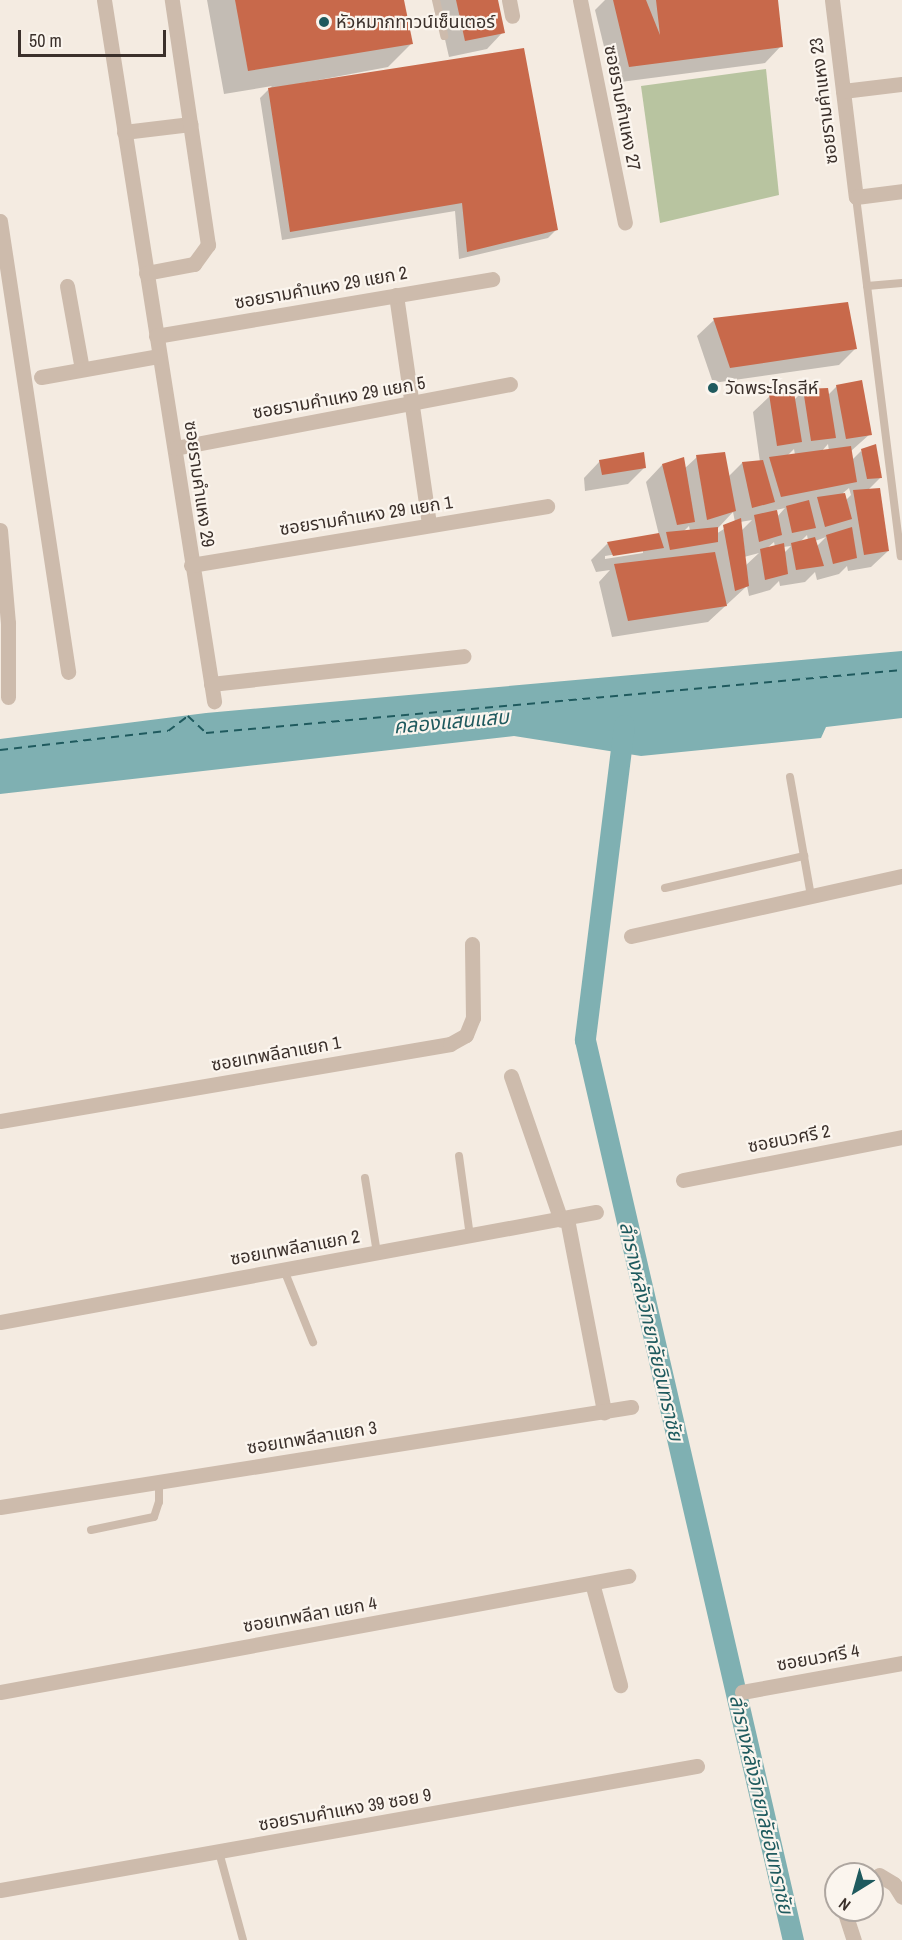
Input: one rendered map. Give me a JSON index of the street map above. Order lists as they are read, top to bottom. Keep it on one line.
{"streets":{"street":["ซอยรามคำแหง 23","ซอยรามคำแหง 27","ซอยรามคำแหง 29 แยก 2","ซอยรามคำแหง 29 แยก 5","ซอยรามคำแหง 29","ซอยรามคำแหง 29 แยก 1","ซอยเทพลีลาแยก 1","ซอยนวศรี 2","ซอยเทพลีลาแยก 2","ซอยเทพลีลาแยก 3","ซอยเทพลีลา แยก 4","ซอยนวศรี 4","ซอยรามคำแหง 39 ซอย 9"]},"crossings":[["ซอยรามคำแหง 29 แยก 2","ซอยรามคำแหง 29"],["ซอยรามคำแหง 29 แยก 5","ซอยรามคำแหง 29"],["ซอยรามคำแหง 29","ซอยรามคำแหง 29 แยก 1"]],"water":["คลองแสนแสบ","ลำรางหลังวิทยาลัยอินทราชัย"],"places":["หัวหมากทาวน์เซ็นเตอร์","วัดพระไกรสีห์"],"scale_bar":"50 m","north":"bottom left"}
